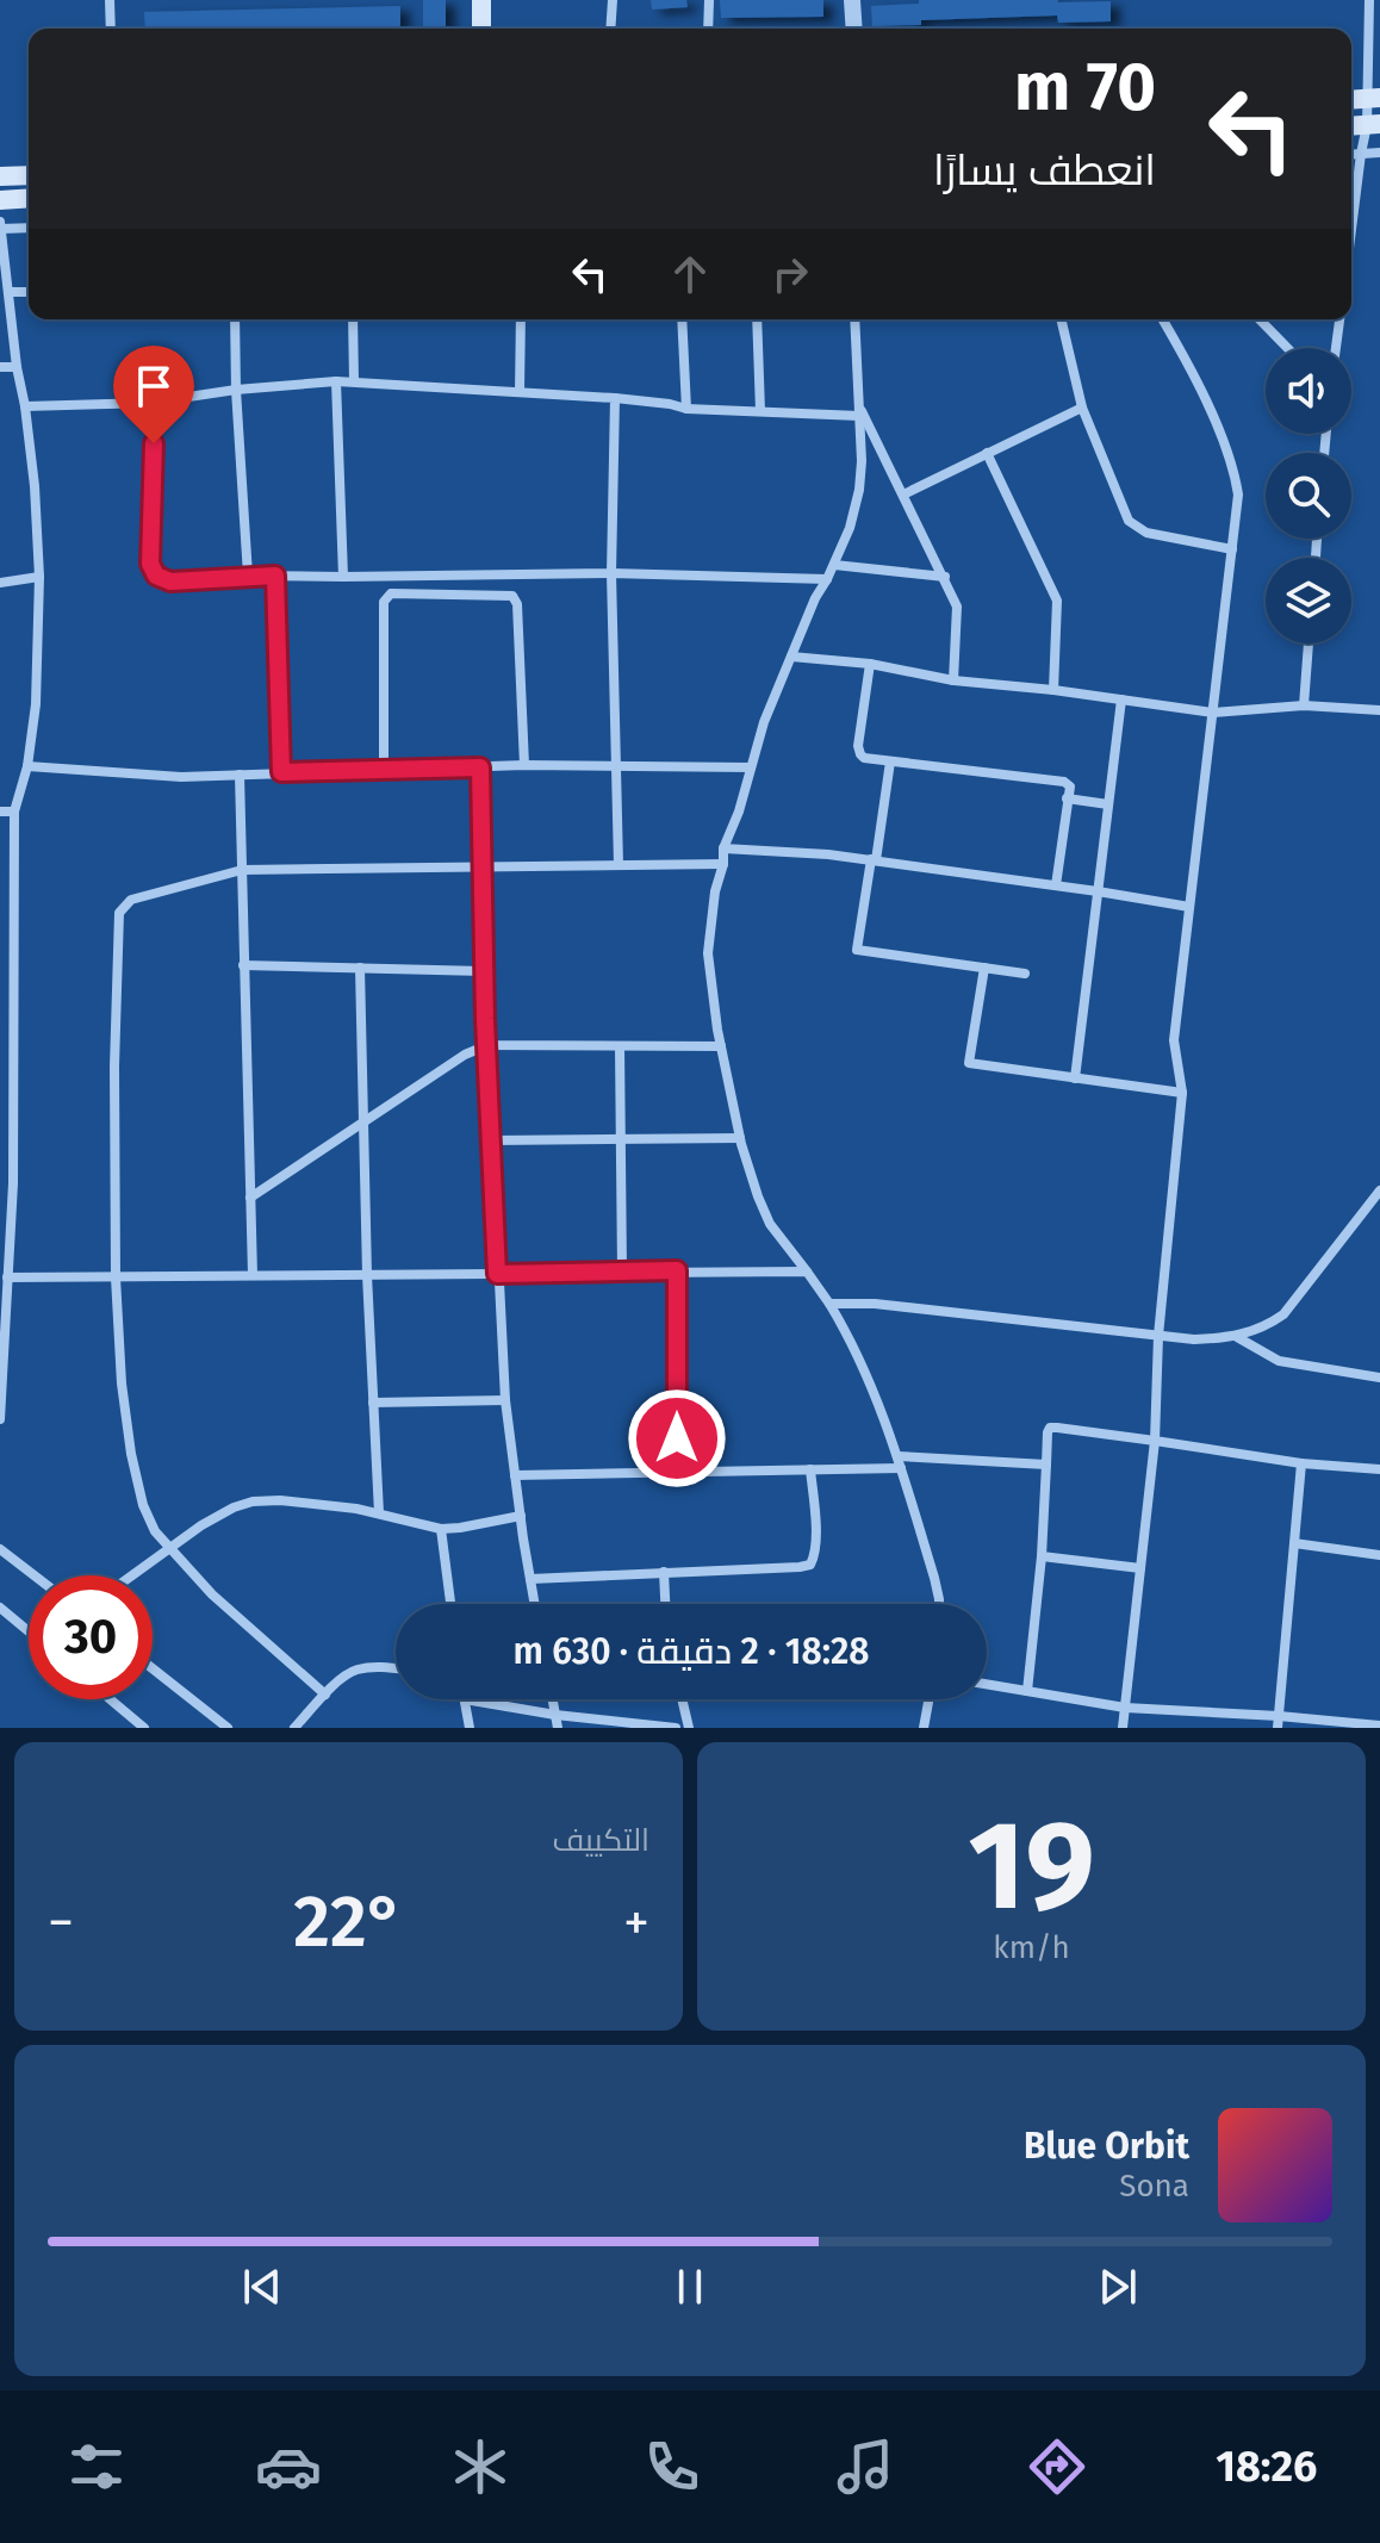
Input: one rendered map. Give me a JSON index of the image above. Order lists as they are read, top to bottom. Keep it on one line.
{"page":{"turn":["70 m","انعطف يسارًا"],"limit":"30","trip":"18:28 · 2 دقيقة · 630 m","tile":[["19","km/h"],"التكييف"],"heat":["−","22°","+"],"song":["Blue Orbit","Sona"],"tabs":"18:26"}}
